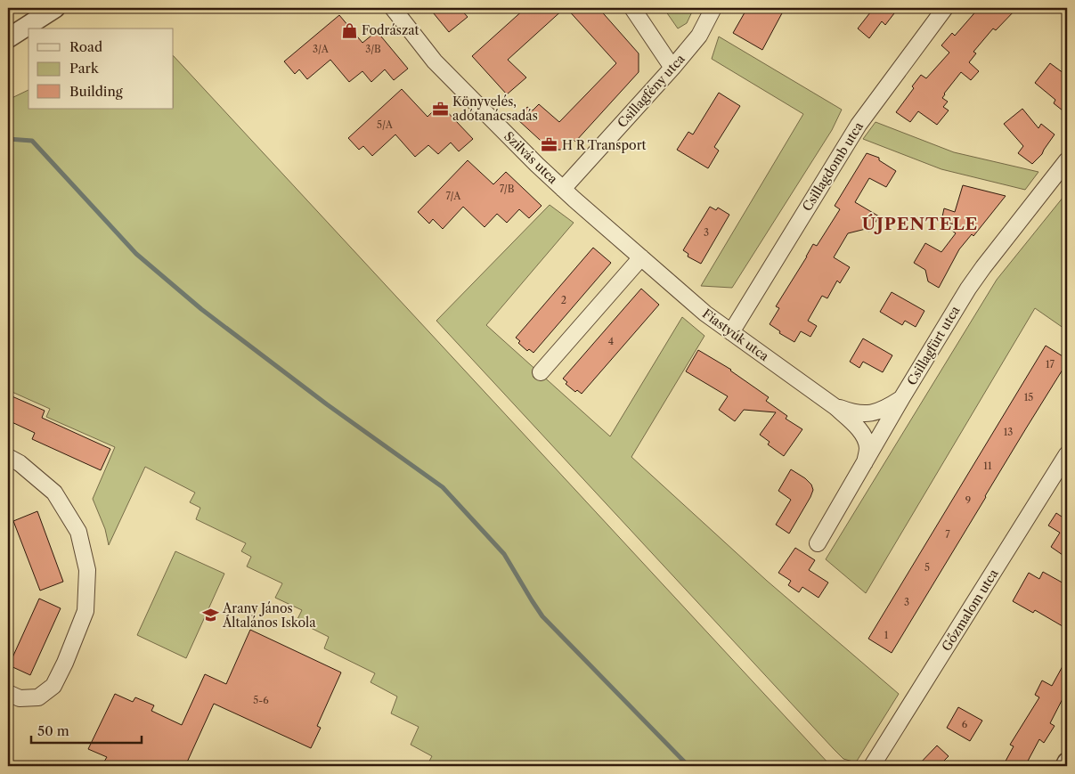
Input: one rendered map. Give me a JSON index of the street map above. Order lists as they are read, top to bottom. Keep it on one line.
{"streets":{"street":["Csillagfény utca","Szilvás utca","Csillagdomb utca","Fiastyúk utca","Csillagfürt utca","Gőzmalom utca"]},"crossings":[["Csillagfény utca","Szilvás utca"],["Csillagfény utca","Fiastyúk utca"],["Szilvás utca","Fiastyúk utca"],["Csillagdomb utca","Fiastyúk utca"],["Fiastyúk utca","Csillagfürt utca"]],"districts":["ÚJPENTELE"],"places":{"shop":["Fodrászat"],"office":["Könyvelés, adótanácsadás","H R Transport"],"school or university":["Arany János Általános Iskola"]},"house_numbers":["3/A","3/B","5/A","7/B","7/A","3","2","4","17","15","13","11","9","7","5","3","1","5-6","6"],"legend":["Road","Park","Building"],"scale_bar":"50 m"}
